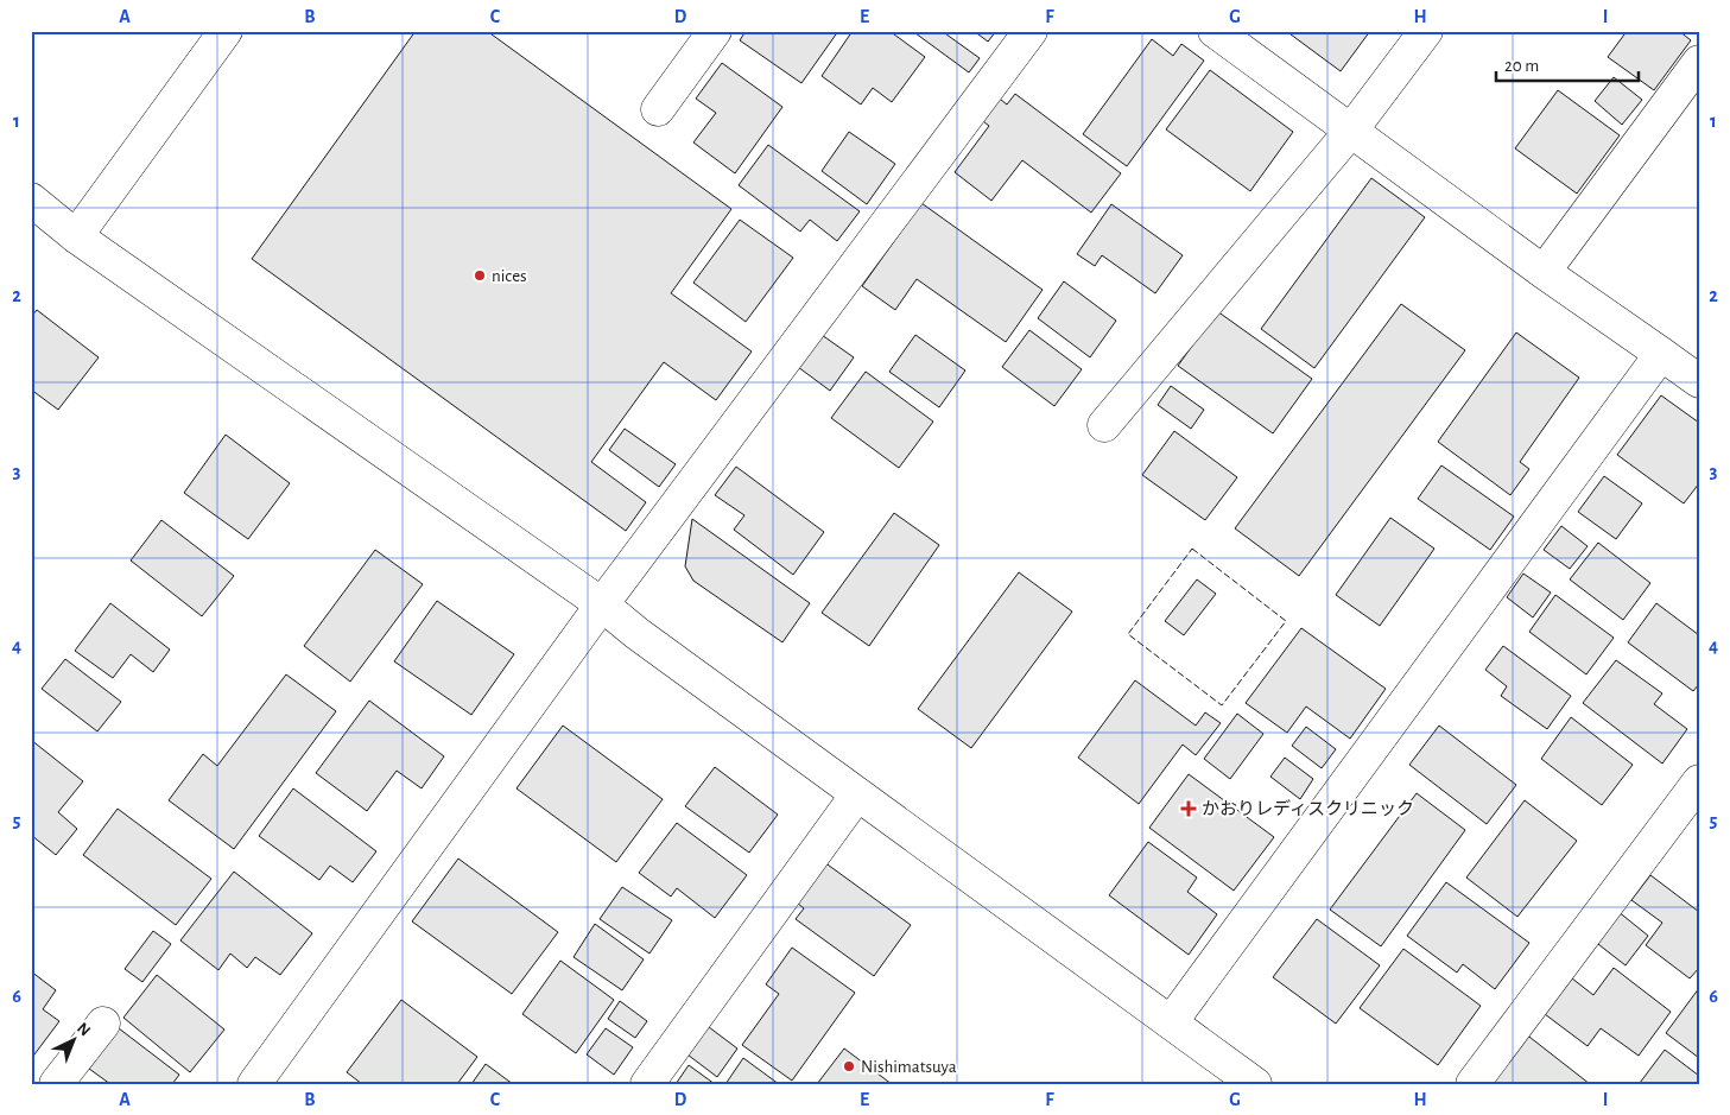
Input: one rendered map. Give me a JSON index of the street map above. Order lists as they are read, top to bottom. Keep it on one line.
{"places":{"other":["nices","Nishimatsuya"],"health":["かおりレディスクリニック"]},"scale_bar":"20 m","north":"top right","grid":{"columns":["A","B","C","D","E","F","G","H","I"],"rows":["1","2","3","4","5","6"]}}
